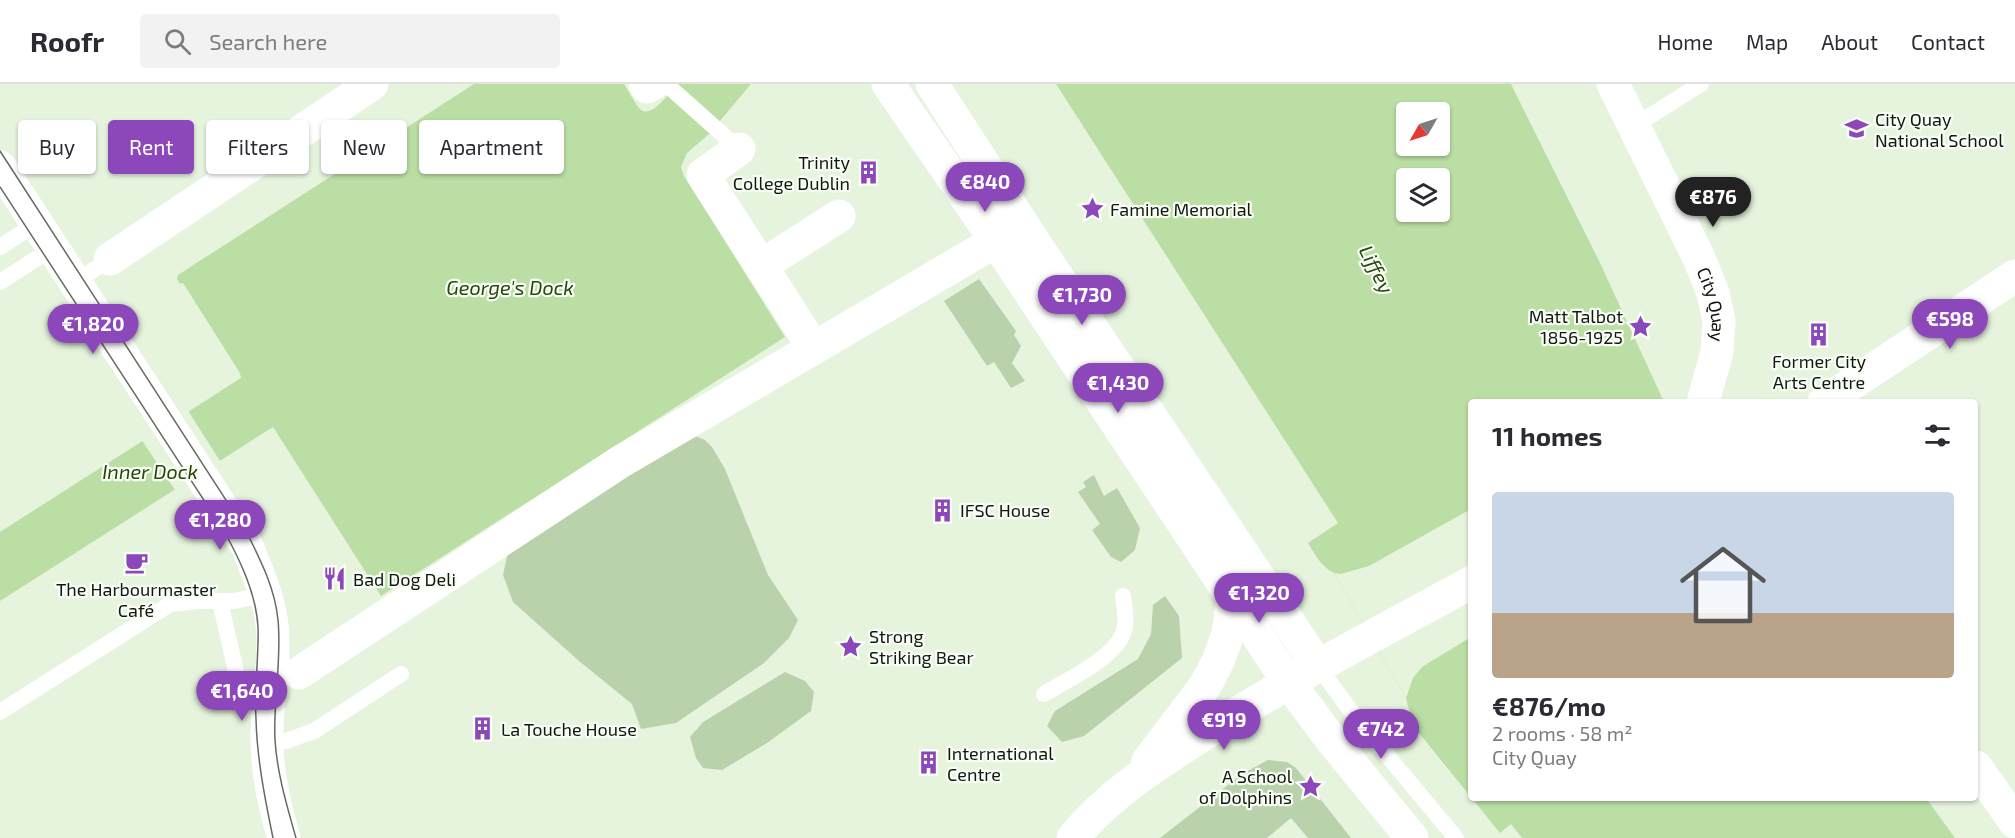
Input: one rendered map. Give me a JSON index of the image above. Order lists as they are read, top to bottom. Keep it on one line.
{"streets":{"main road":["City Quay"]},"water":["Liffey","George's Dock","Inner Dock"],"places":{"school or university":["City Quay National School"],"building":["Trinity College Dublin","Former City Arts Centre","IFSC House","La Touche House","International Centre"],"place":["Famine Memorial","Matt Talbot 1856-1925","Strong Striking Bear","A School of Dolphins"],"cafe":["The Harbourmaster Café"],"restaurant":["Bad Dog Deli"]},"north":"bottom left","page":{"header":"Roofr","search":"Search here","nav":["Home","Map","About","Contact"],"chip":["Buy","Rent","Filters","New","Apartment"],"price":["€840","€876","€1,730","€598","€1,820","€1,430","€1,280","€1,320","€1,640","€919","€742"],"heading":"11 homes","list":[{"name":"€876/mo","note":"2 rooms · 58 m² · City Quay"}]}}
